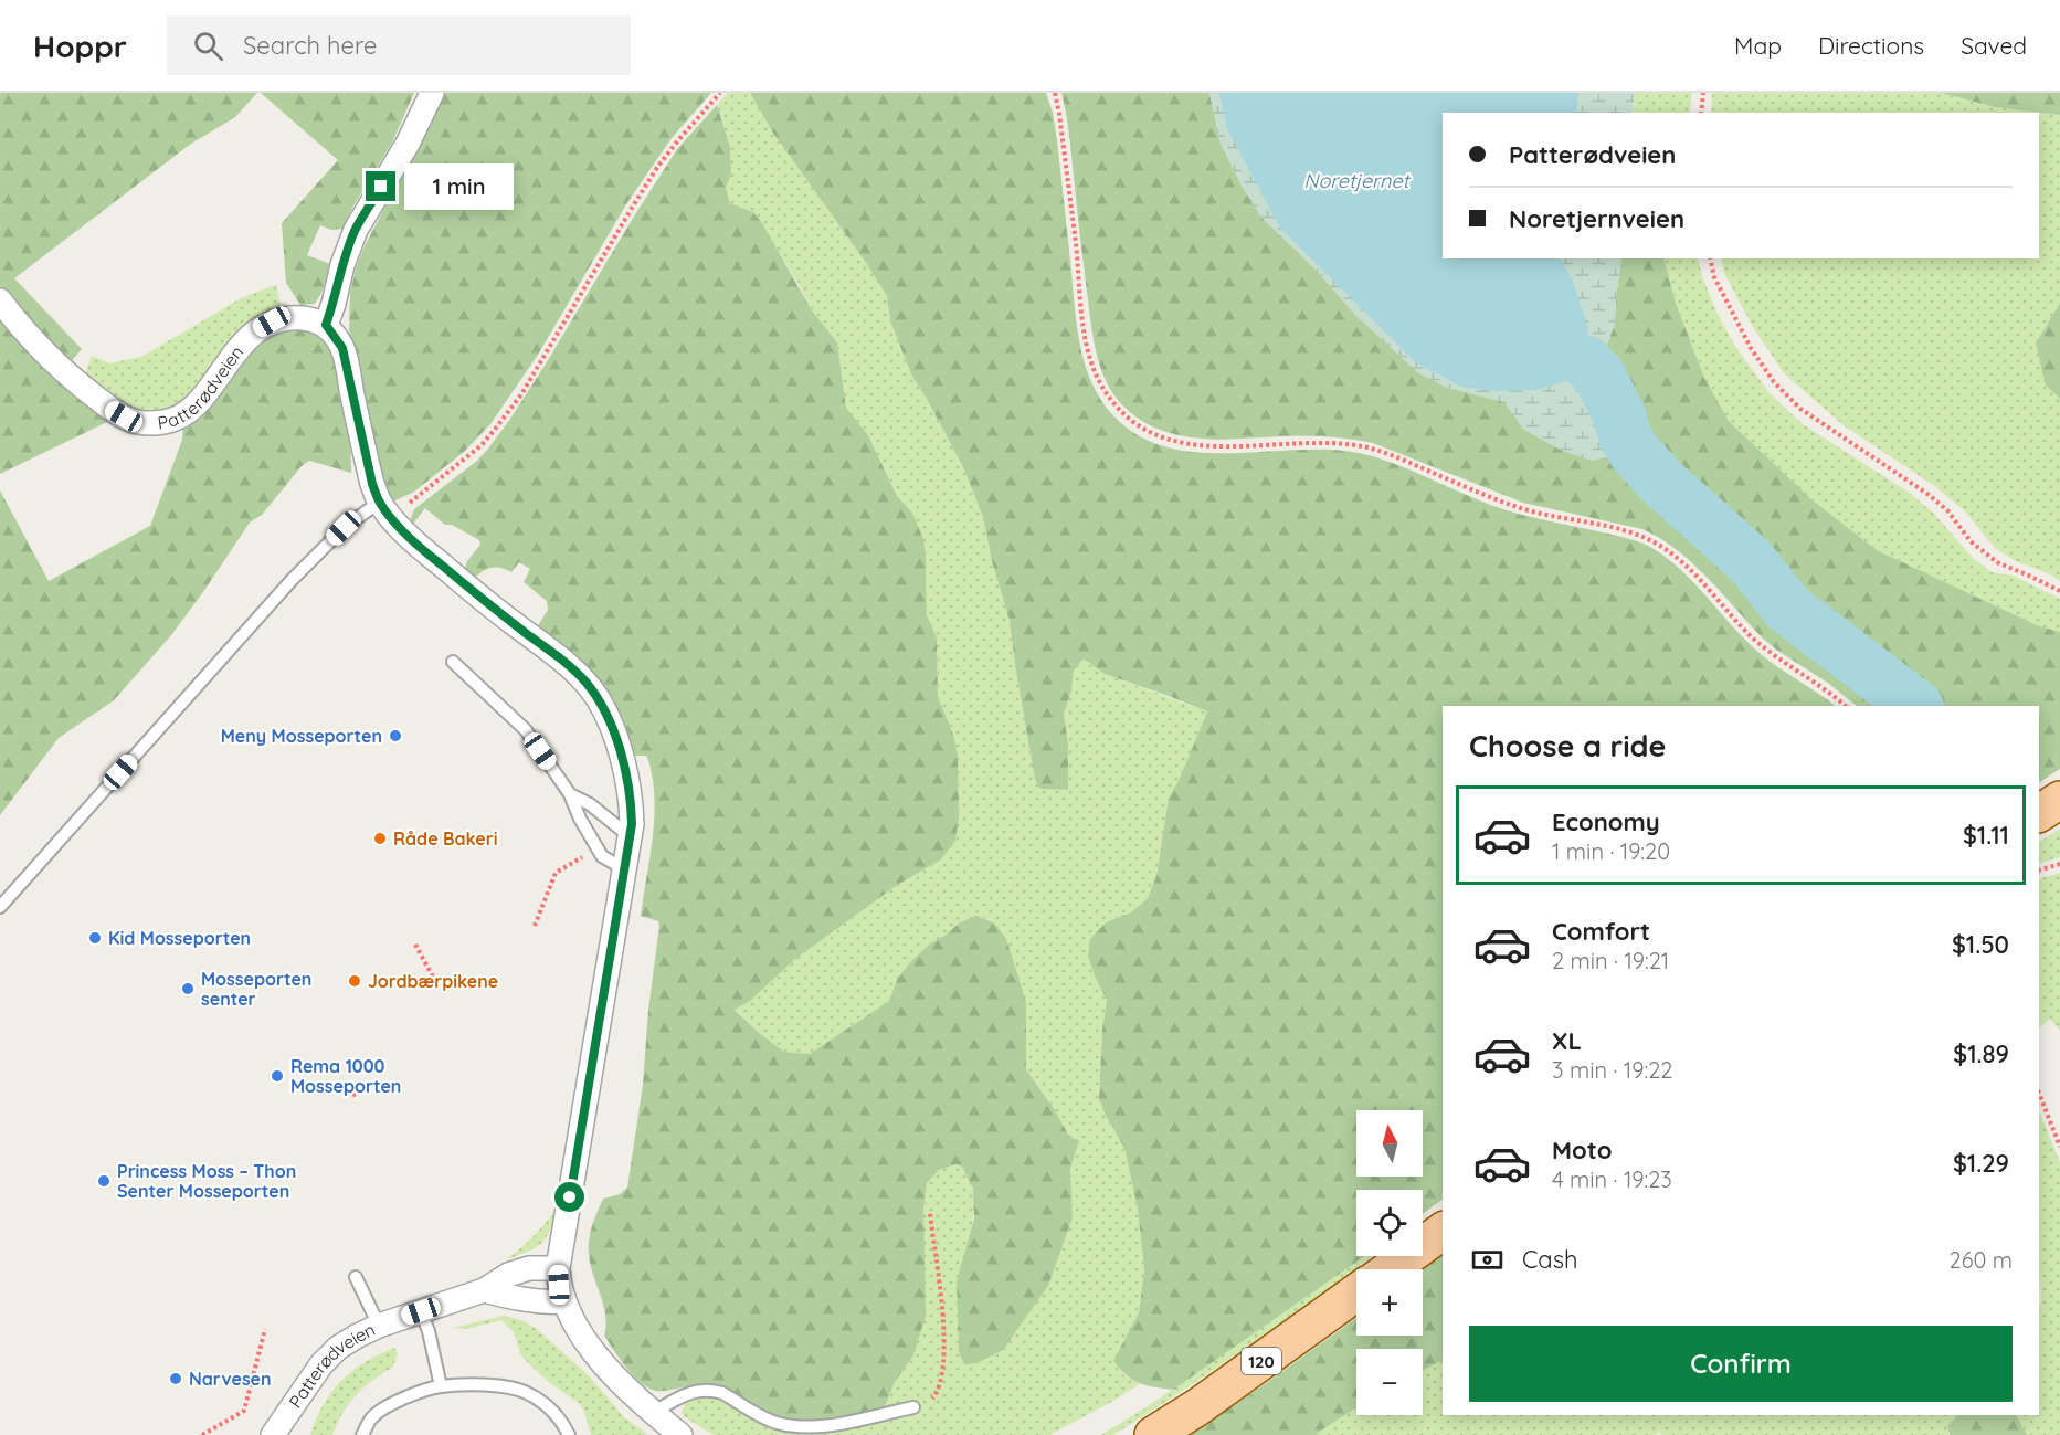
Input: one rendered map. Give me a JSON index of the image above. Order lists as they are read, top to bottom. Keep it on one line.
{"streets":{"main road":["120"],"street":["Patterødveien"]},"water":["Noretjernet"],"places":["Meny Mosseporten","Råde Bakeri","Kid Mosseporten","Jordbærpikene","Mosseporten senter","Rema 1000 Mosseporten","Princess Moss – Thon Senter Mosseporten","Narvesen"],"north":"top","page":{"header":"Hoppr","search":"Search here","nav":["Map","Directions","Saved"],"banner":["Patterødveien","Noretjernveien"],"bubble":"1 min","heading":"Choose a ride","list":[{"name":"Economy","note":"1 min · 19:20","value":"$1.11"},{"name":"Comfort","note":"2 min · 19:21","value":"$1.50"},{"name":"XL","note":"3 min · 19:22","value":"$1.89"},{"name":"Moto","note":"4 min · 19:23","value":"$1.29"}],"map_buttons":["+","−"],"pay":["Cash","260 m"],"buttons":"Confirm"}}
